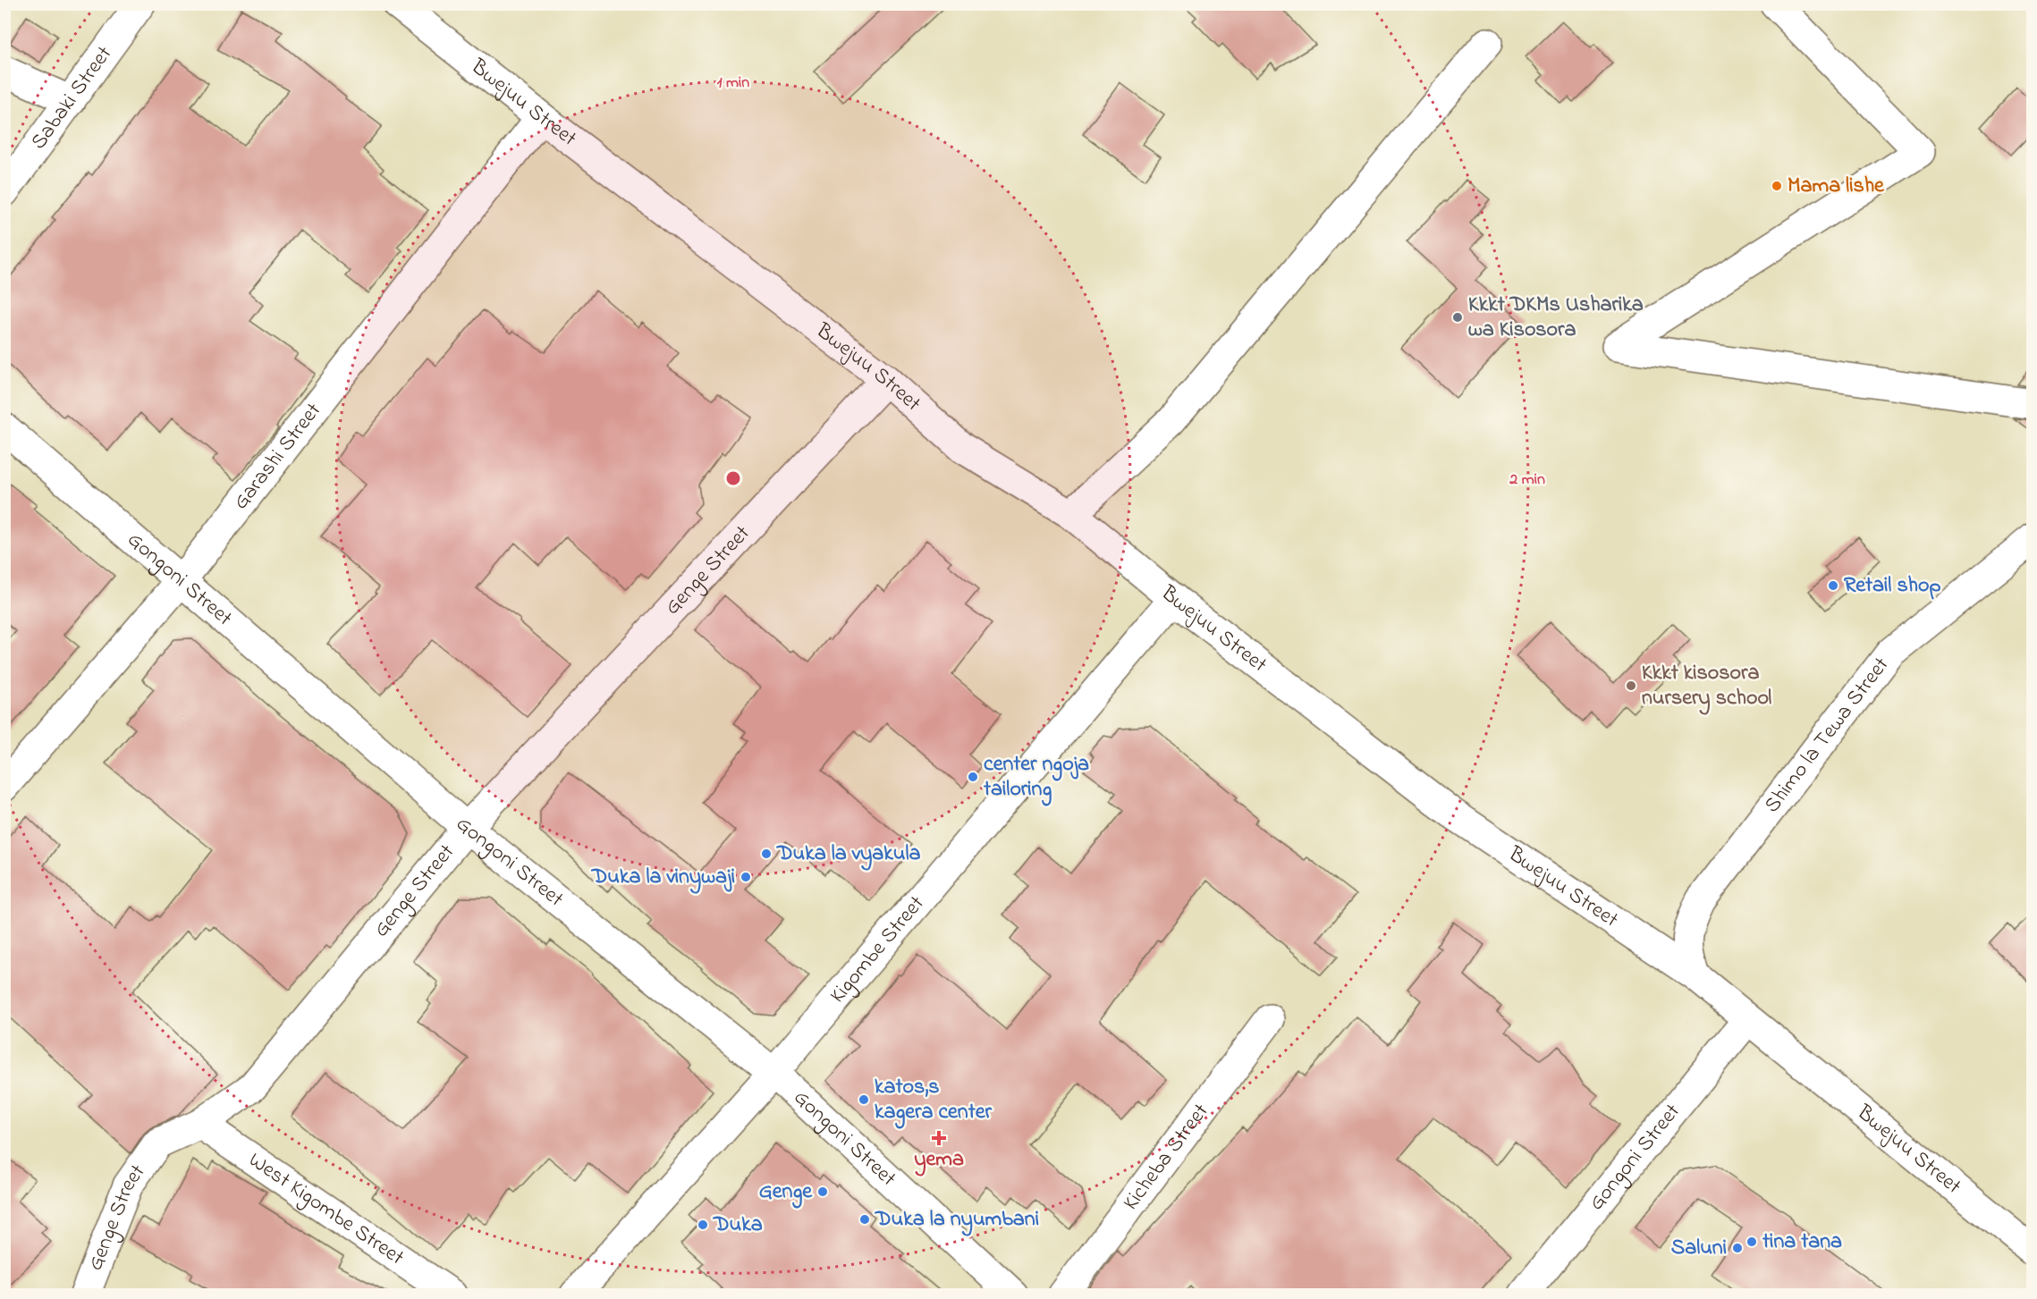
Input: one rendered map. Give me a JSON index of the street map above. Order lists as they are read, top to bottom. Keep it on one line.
{"streets":{"street":["Sabaki Street","Bwejuu Street","Garashi Street","Genge Street","Gongoni Street","Shimo la Tewa Street","Kigombe Street","Kicheba Street","West Kigombe Street"]},"crossings":[["Bwejuu Street","Garashi Street"],["Bwejuu Street","Genge Street"],["Bwejuu Street","Gongoni Street"],["Bwejuu Street","Shimo la Tewa Street"],["Bwejuu Street","Kigombe Street"],["Garashi Street","Gongoni Street"],["Genge Street","Gongoni Street"],["Genge Street","West Kigombe Street"],["Gongoni Street","Kigombe Street"]],"places":{"other":["Mama lishe","Kkkt DKMs Usharika wa Kisosora","Retail shop","Kkkt kisosora nursery school","center ngoja tailoring","Duka la vyakula","Duka la vinywaji","katos,s kagera center","Genge","Duka la nyumbani","Duka","tina tana","Saluni"],"health":["yema"]},"rings":["1 min","2 min"]}
